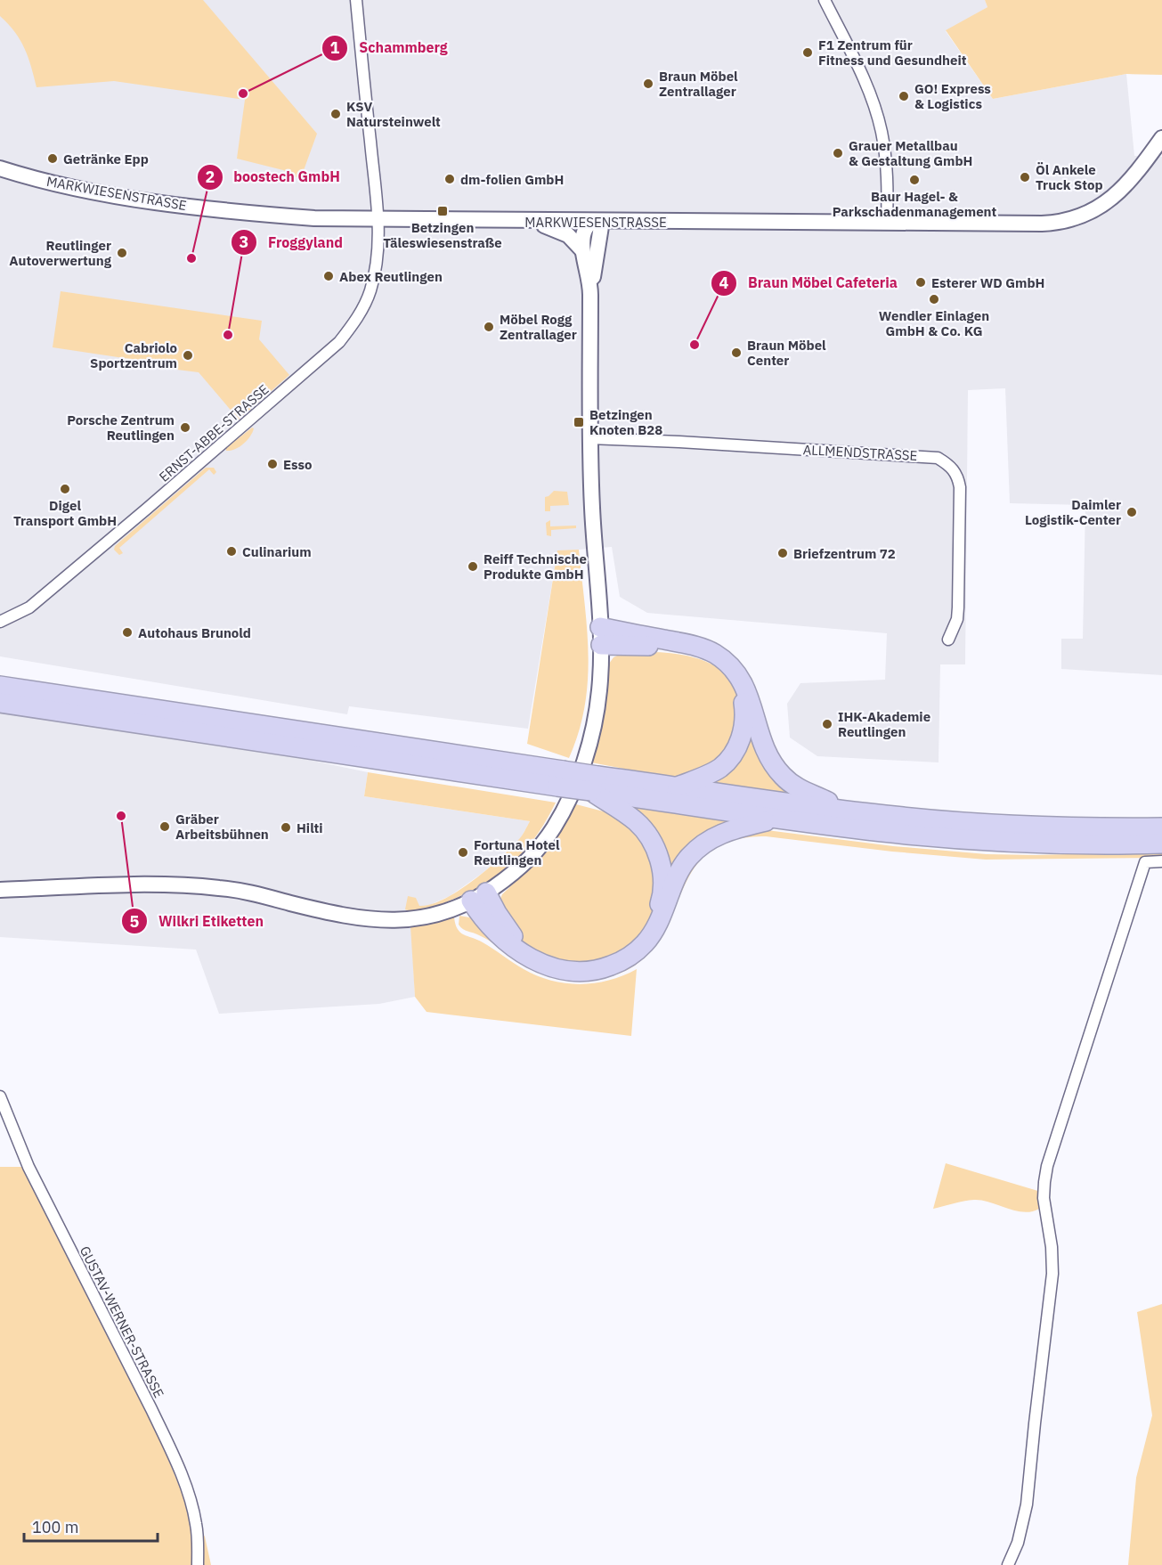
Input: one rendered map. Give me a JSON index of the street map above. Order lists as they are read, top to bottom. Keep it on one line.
{"streets":{"street":["MARKWIESENSTRASSE","ERNST-ABBE-STRASSE","ALLMENDSTRASSE","GUSTAV-WERNER-STRASSE"]},"crossings":[["MARKWIESENSTRASSE","ERNST-ABBE-STRASSE"]],"places":{"other":["F1 Zentrum für Fitness und Gesundheit","Braun Möbel Zentrallager","Schammberg","GO! Express & Logistics","KSV Natursteinwelt","Grauer Metallbau & Gestaltung GmbH","Getränke Epp","Öl Ankele Truck Stop","dm-folien GmbH","Baur Hagel- & Parkschadenmanagement","Reutlinger Autoverwertung","boostech GmbH","Abex Reutlingen","Esterer WD GmbH","Wendler Einlagen GmbH & Co. KG","Möbel Rogg Zentrallager","Froggyland","Braun Möbel Cafeteria","Braun Möbel Center","Cabriolo Sportzentrum","Porsche Zentrum Reutlingen","Esso","Digel Transport GmbH","Daimler Logistik-Center","Culinarium","Briefzentrum 72","Reiff Technische Produkte GmbH","Autohaus Brunold","IHK-Akademie Reutlingen","Wilkri Etiketten","Gräber Arbeitsbühnen","Hilti","Fortuna Hotel Reutlingen"],"transit":["Betzingen Täleswiesenstraße","Betzingen Knoten B28"]},"scale_bar":"100 m"}
